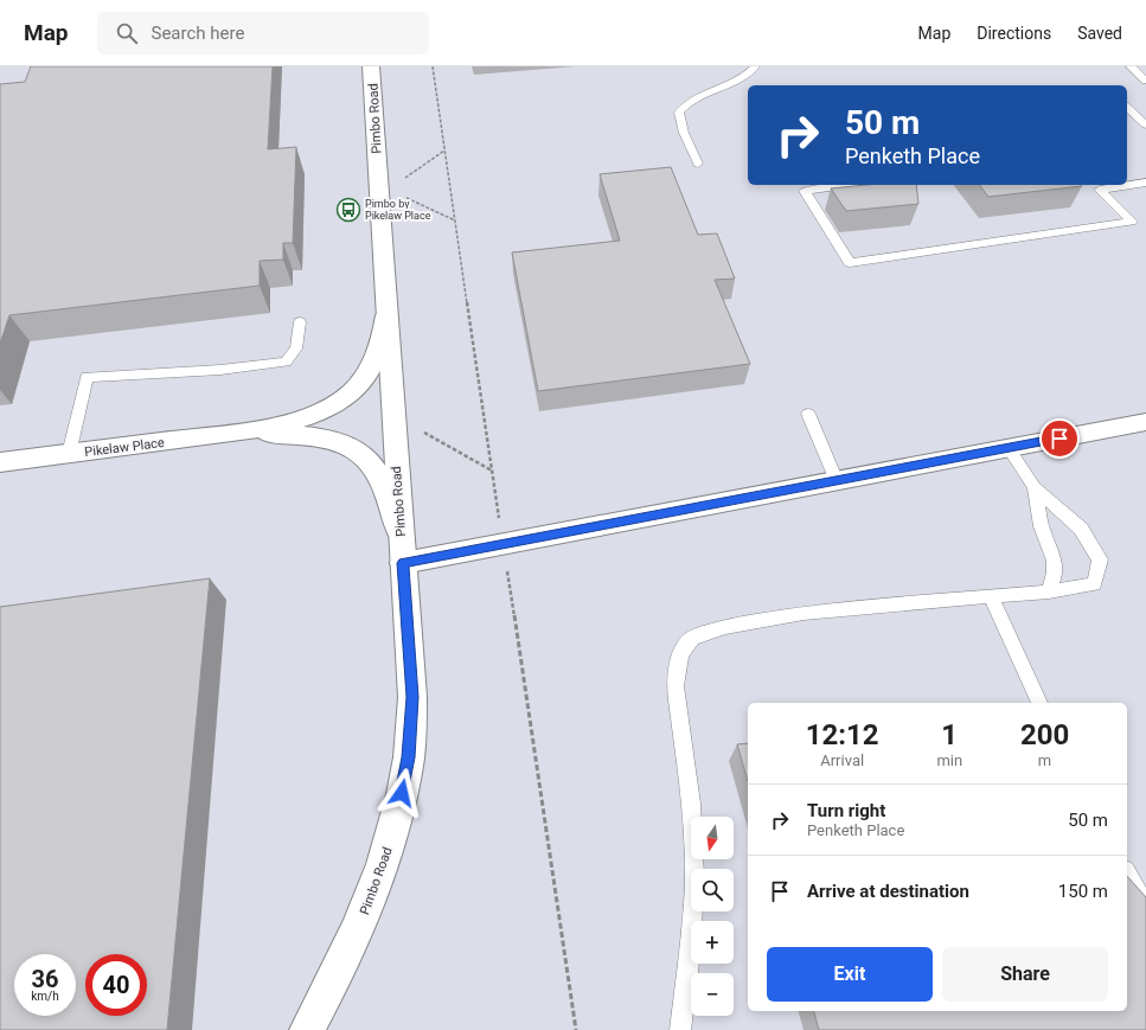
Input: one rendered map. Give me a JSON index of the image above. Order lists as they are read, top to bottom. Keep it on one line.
{"streets":{"street":["Pimbo Road","Pikelaw Place"]},"crossings":[["Pimbo Road","Pikelaw Place"]],"places":{"bus stop":["Pimbo by Pikelaw Place"]},"north":"bottom","page":{"header":"Map","search":"Search here","nav":["Map","Directions","Saved"],"turn":["50 m","Penketh Place"],"eta":["12:12","Arrival","1","min","200","m"],"list":[{"name":"Turn right","note":"Penketh Place","value":"50 m"},{"name":"Arrive at destination","value":"150 m"}],"map_buttons":["+","−"],"buttons":["Exit","Share"],"speed":"36 km/h","limit":"40"}}
